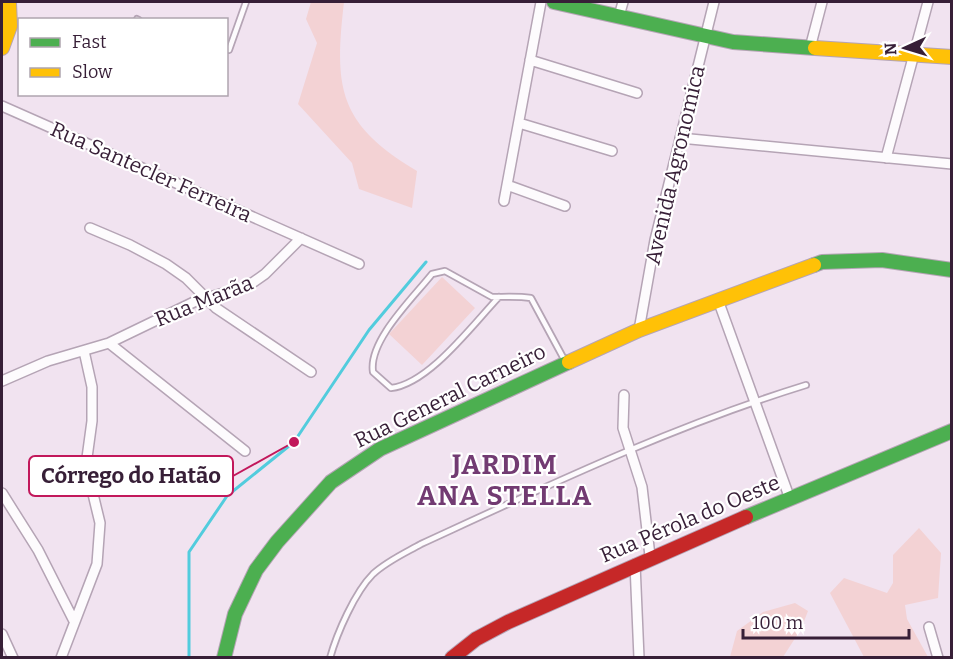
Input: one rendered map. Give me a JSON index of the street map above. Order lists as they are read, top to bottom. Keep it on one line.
{"streets":{"street":["Avenida Agronomica","Rua Santecler Ferreira","Rua Marãa","Rua General Carneiro","Rua Pérola do Oeste"]},"crossings":[["Avenida Agronomica","Rua General Carneiro"],["Rua Santecler Ferreira","Rua Marãa"]],"districts":["JARDIM ANA STELLA"],"places":["Córrego do Hatão"],"legend":["Fast","Slow"],"scale_bar":"100 m","north":"left"}
